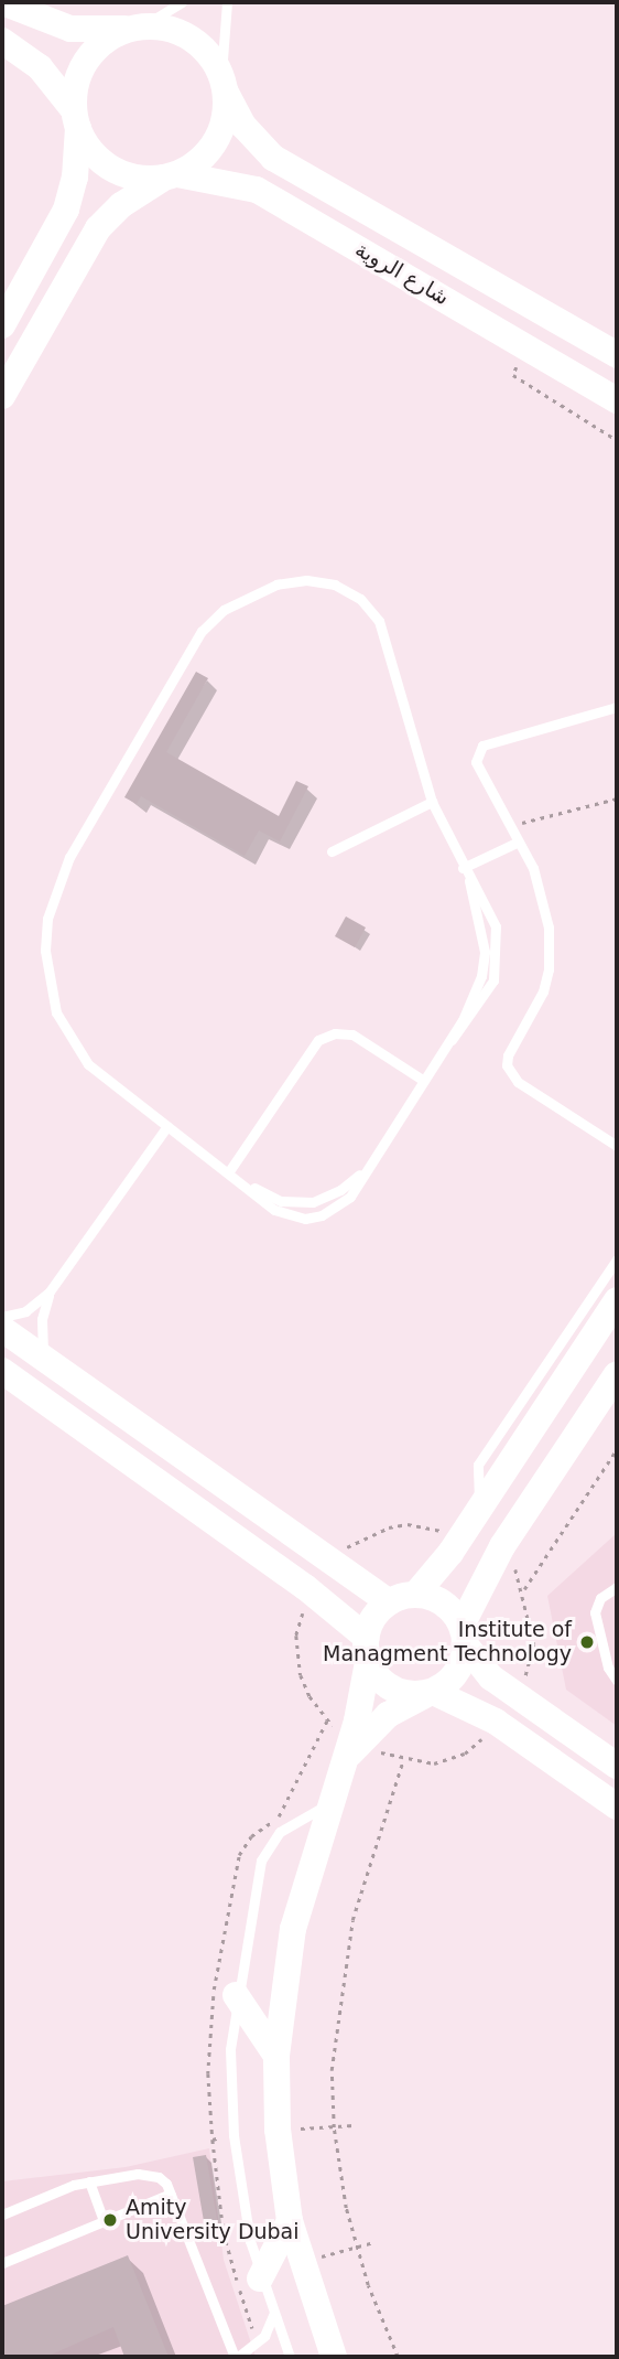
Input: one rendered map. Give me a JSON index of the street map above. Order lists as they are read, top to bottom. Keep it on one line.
{"streets":{"street":["شارع الروية"]},"places":["Institute of Managment Technology","Amity University Dubai"]}
